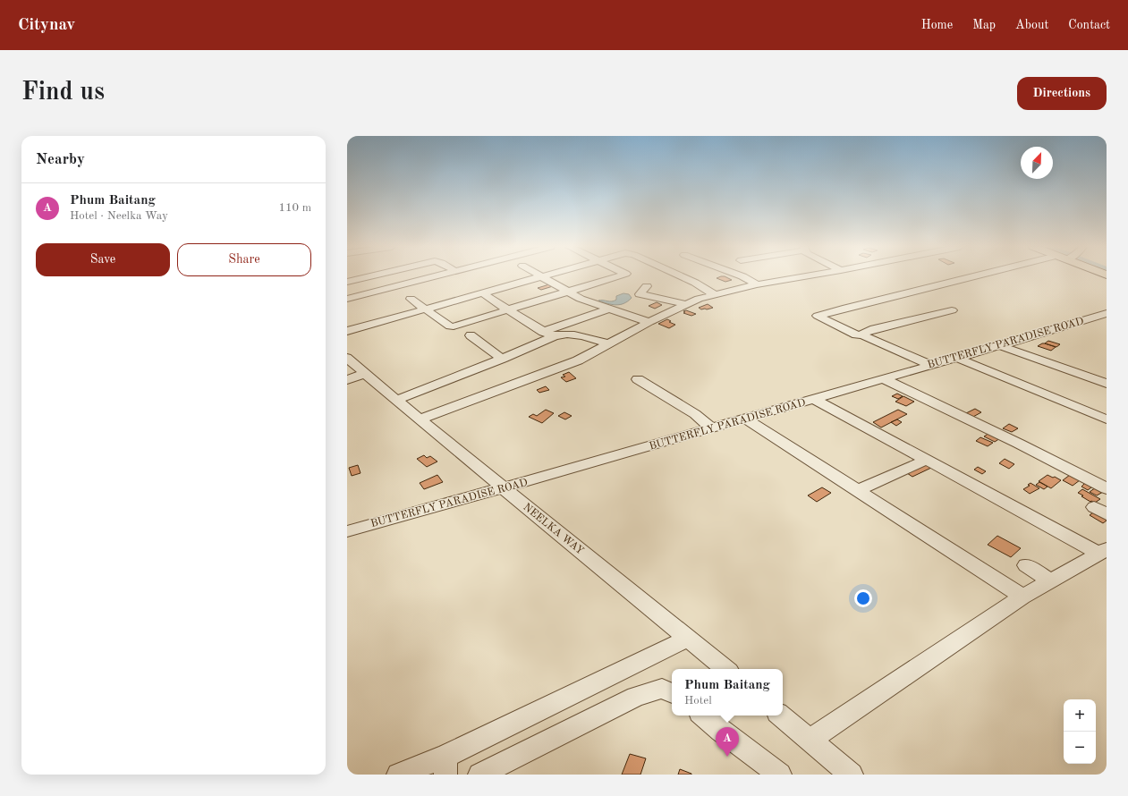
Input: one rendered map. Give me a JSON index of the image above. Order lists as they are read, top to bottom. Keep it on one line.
{"streets":{"street":["BUTTERFLY PARADISE ROAD","NEELKA WAY"]},"crossings":[["BUTTERFLY PARADISE ROAD","NEELKA WAY"]],"north":"top right","page":{"header":"Citynav","nav":["Home","Map","About","Contact"],"buttons":["Directions",["Save","Share"]],"title":"Find us","heading":"Nearby","list":[{"mark":"A","name":"Phum Baitang","note":"Hotel · Neelka Way","value":"110 m"}],"popup":["Phum Baitang","Hotel"],"map_buttons":["+","−"],"pins":"A"}}
